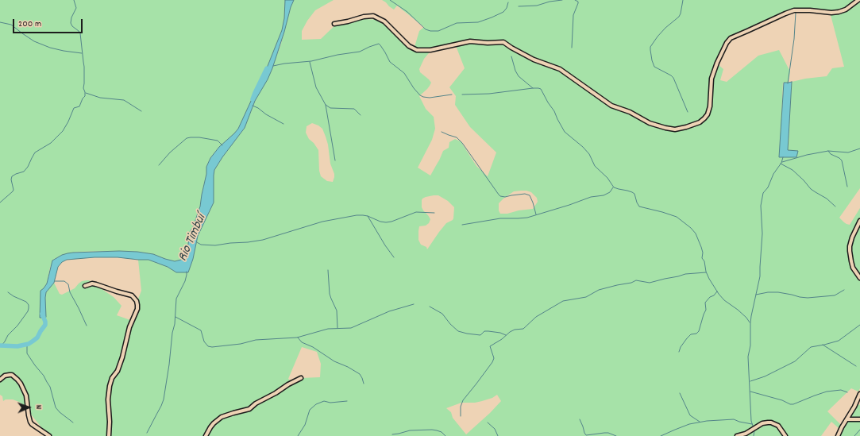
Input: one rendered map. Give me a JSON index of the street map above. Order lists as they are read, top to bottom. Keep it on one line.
{"water":["Rio Timbuí"],"scale_bar":"200 m","north":"right"}
